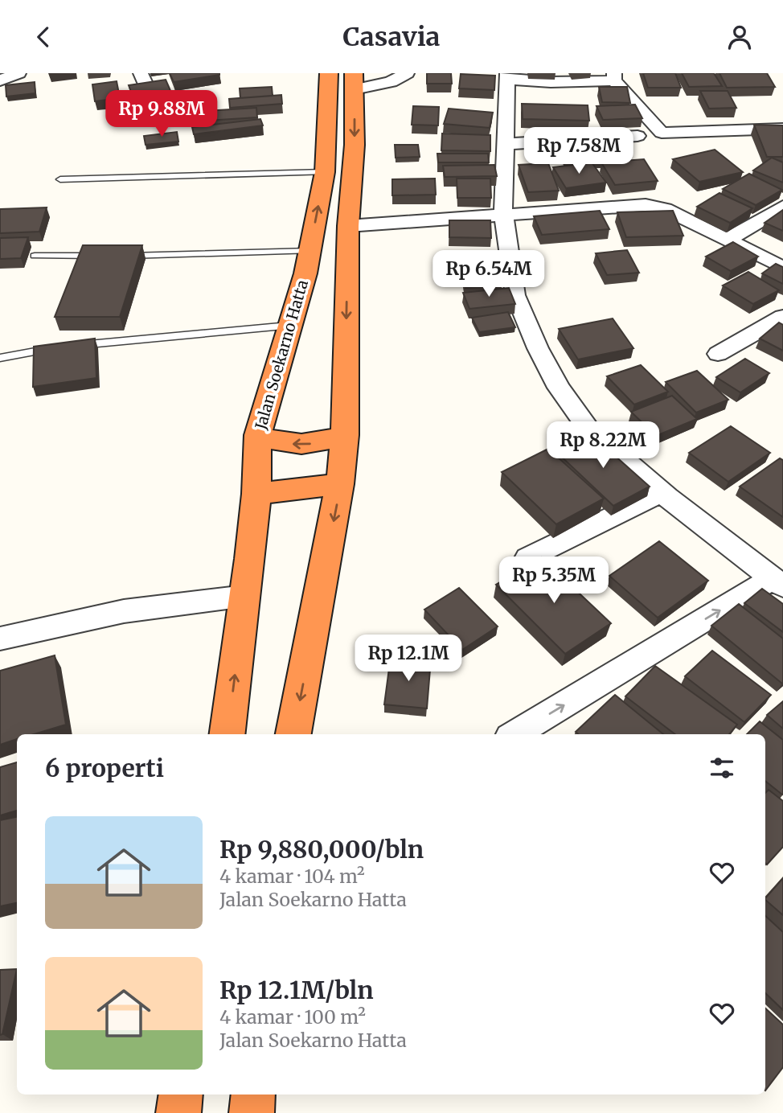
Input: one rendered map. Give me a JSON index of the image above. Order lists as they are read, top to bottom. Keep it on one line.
{"streets":{"highway":["Jalan Soekarno Hatta"]},"page":{"header":"Casavia","price":["Rp 9.88M","Rp 7.58M","Rp 6.54M","Rp 8.22M","Rp 5.35M","Rp 12.1M"],"heading":"6 properti","list":[{"name":"Rp 9,880,000/bln","note":"4 kamar · 104 m² · Jalan Soekarno Hatta"},{"name":"Rp 12.1M/bln","note":"4 kamar · 100 m² · Jalan Soekarno Hatta"}]}}
